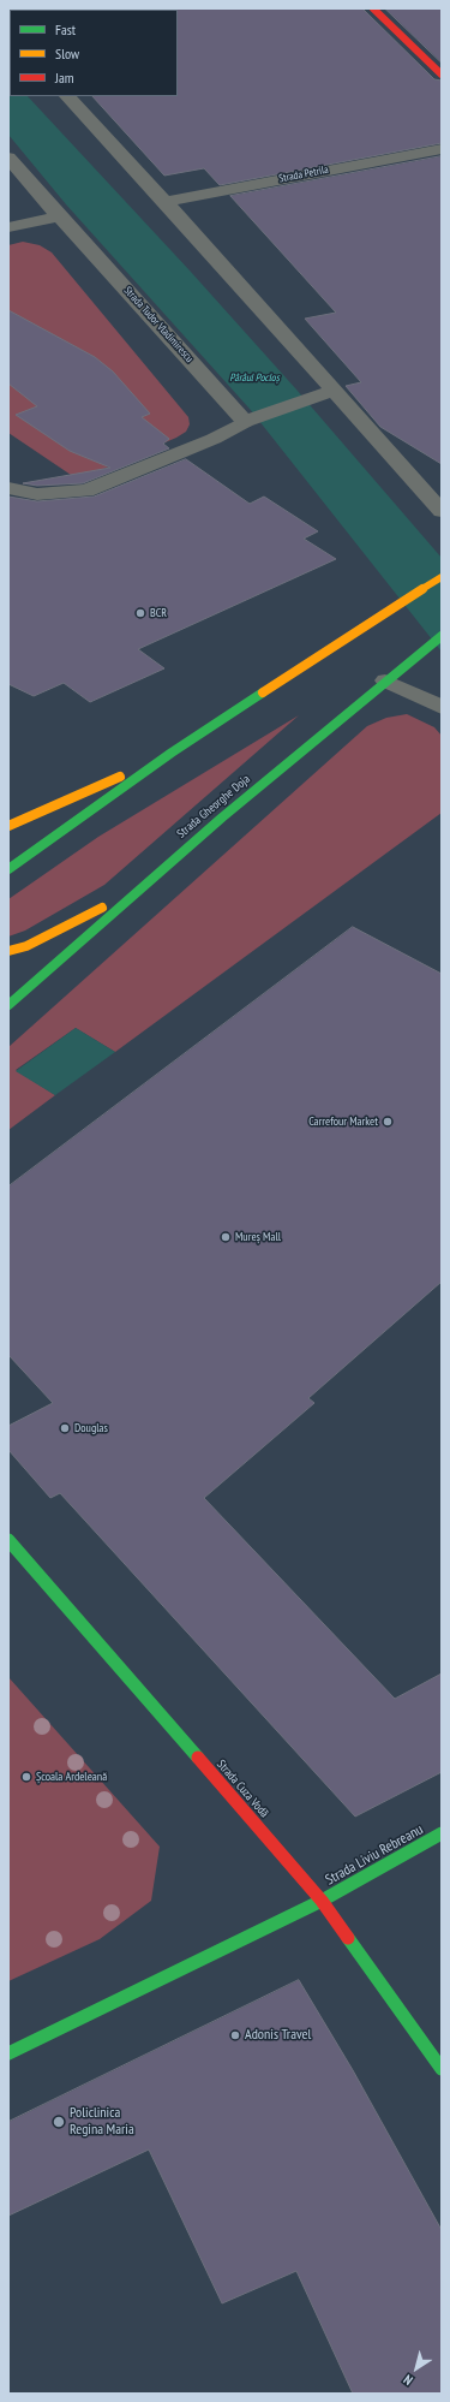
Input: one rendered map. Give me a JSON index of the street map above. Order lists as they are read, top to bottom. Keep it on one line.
{"streets":{"main road":["Strada Gheorghe Doja","Strada Cuza Vodă","Strada Liviu Rebreanu"],"street":["Strada Petrila","Strada Tudor Vladimirescu"]},"crossings":[["Strada Cuza Vodă","Strada Liviu Rebreanu"]],"water":["Pârâul Pocloș"],"places":["BCR","Carrefour Market","Mureș Mall","Douglas","Școala Ardeleană","Adonis Travel","Policlinica Regina Maria"],"legend":["Fast","Slow","Jam"],"north":"bottom left"}
